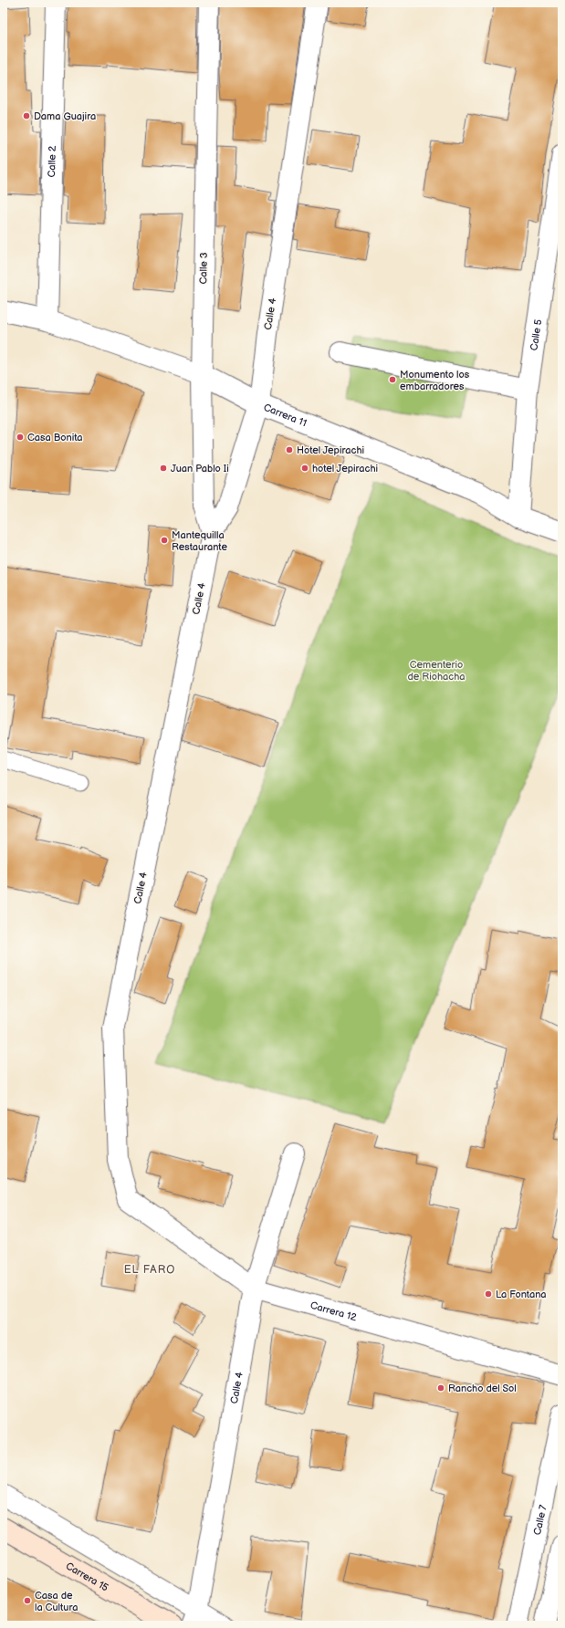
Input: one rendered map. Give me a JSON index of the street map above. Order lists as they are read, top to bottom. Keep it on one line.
{"streets":{"main road":["Carrera 15"],"street":["Calle 2","Calle 3","Calle 4","Calle 5","Carrera 11","Carrera 12","Calle 7"]},"crossings":[["Calle 2","Carrera 11"],["Calle 3","Calle 4"],["Calle 3","Carrera 11"],["Calle 4","Carrera 11"],["Calle 4","Carrera 12"],["Calle 5","Carrera 11"]],"districts":["EL FARO"],"parks":["Cementerio de Riohacha"],"places":["Dama Guajira","Monumento los embarradores","Casa Bonita","Hotel Jepirachi","Juan Pablo Ii","hotel Jepirachi","Mantequilla Restaurante","La Fontana","Rancho del Sol","Casa de la Cultura"]}
